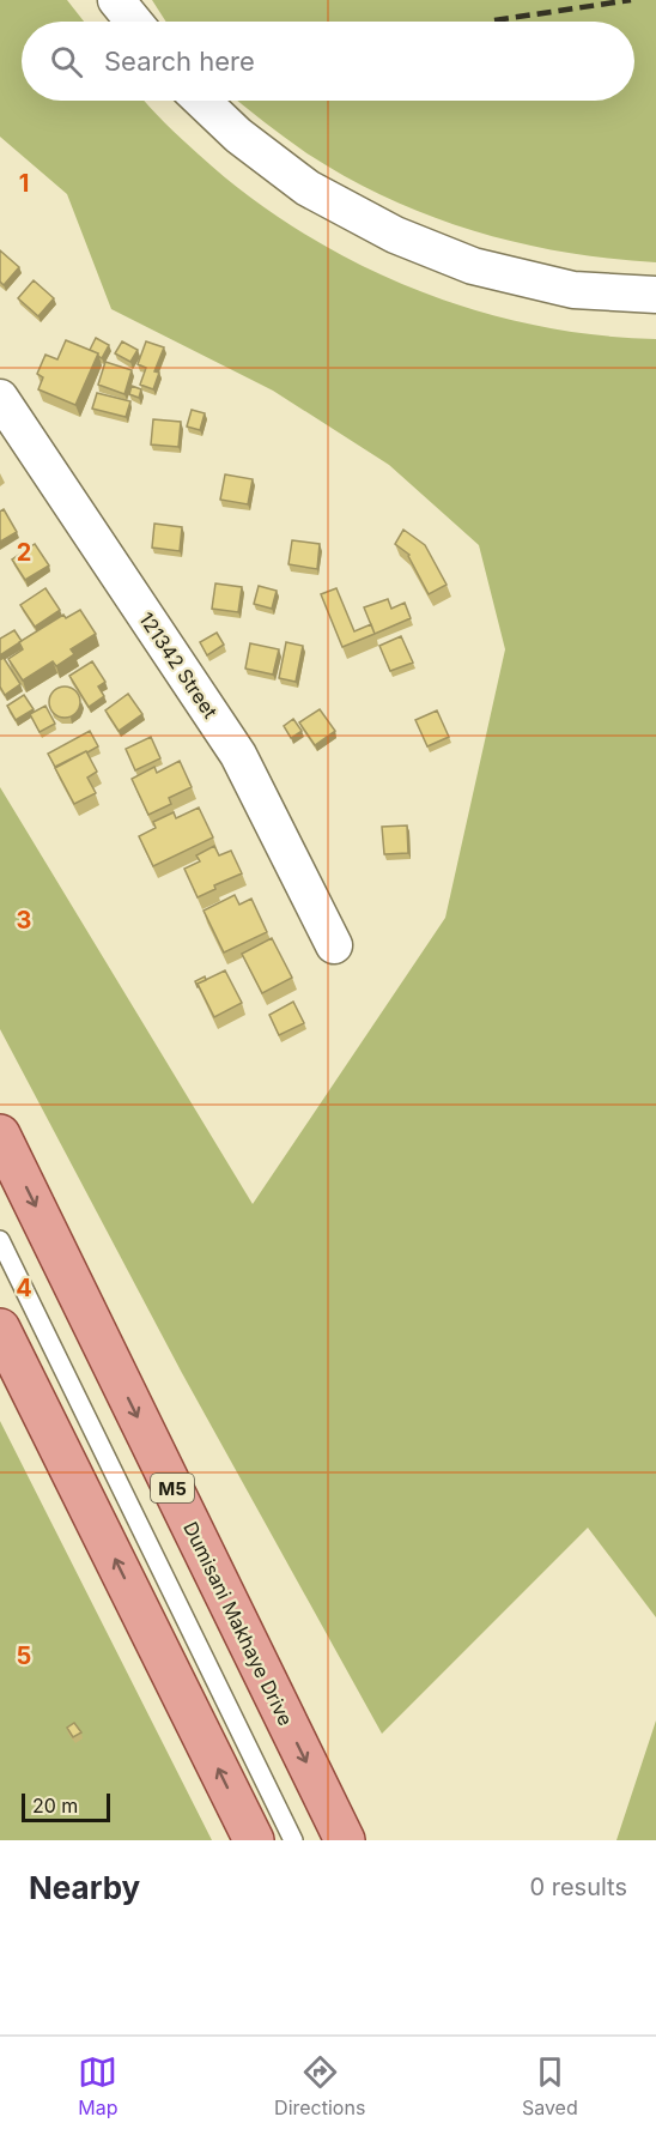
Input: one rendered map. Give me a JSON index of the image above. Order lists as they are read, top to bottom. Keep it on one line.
{"streets":{"main road":["M5","Dumisani Makhaye Drive"],"street":["121342 Street"]},"scale_bar":"20 m","page":{"search":"Search here","scale":"20 m","heading":["Nearby","0 results"],"nav":["Map","Directions","Saved"]},"grid":{"rows":["1","2","3","4","5"]}}
